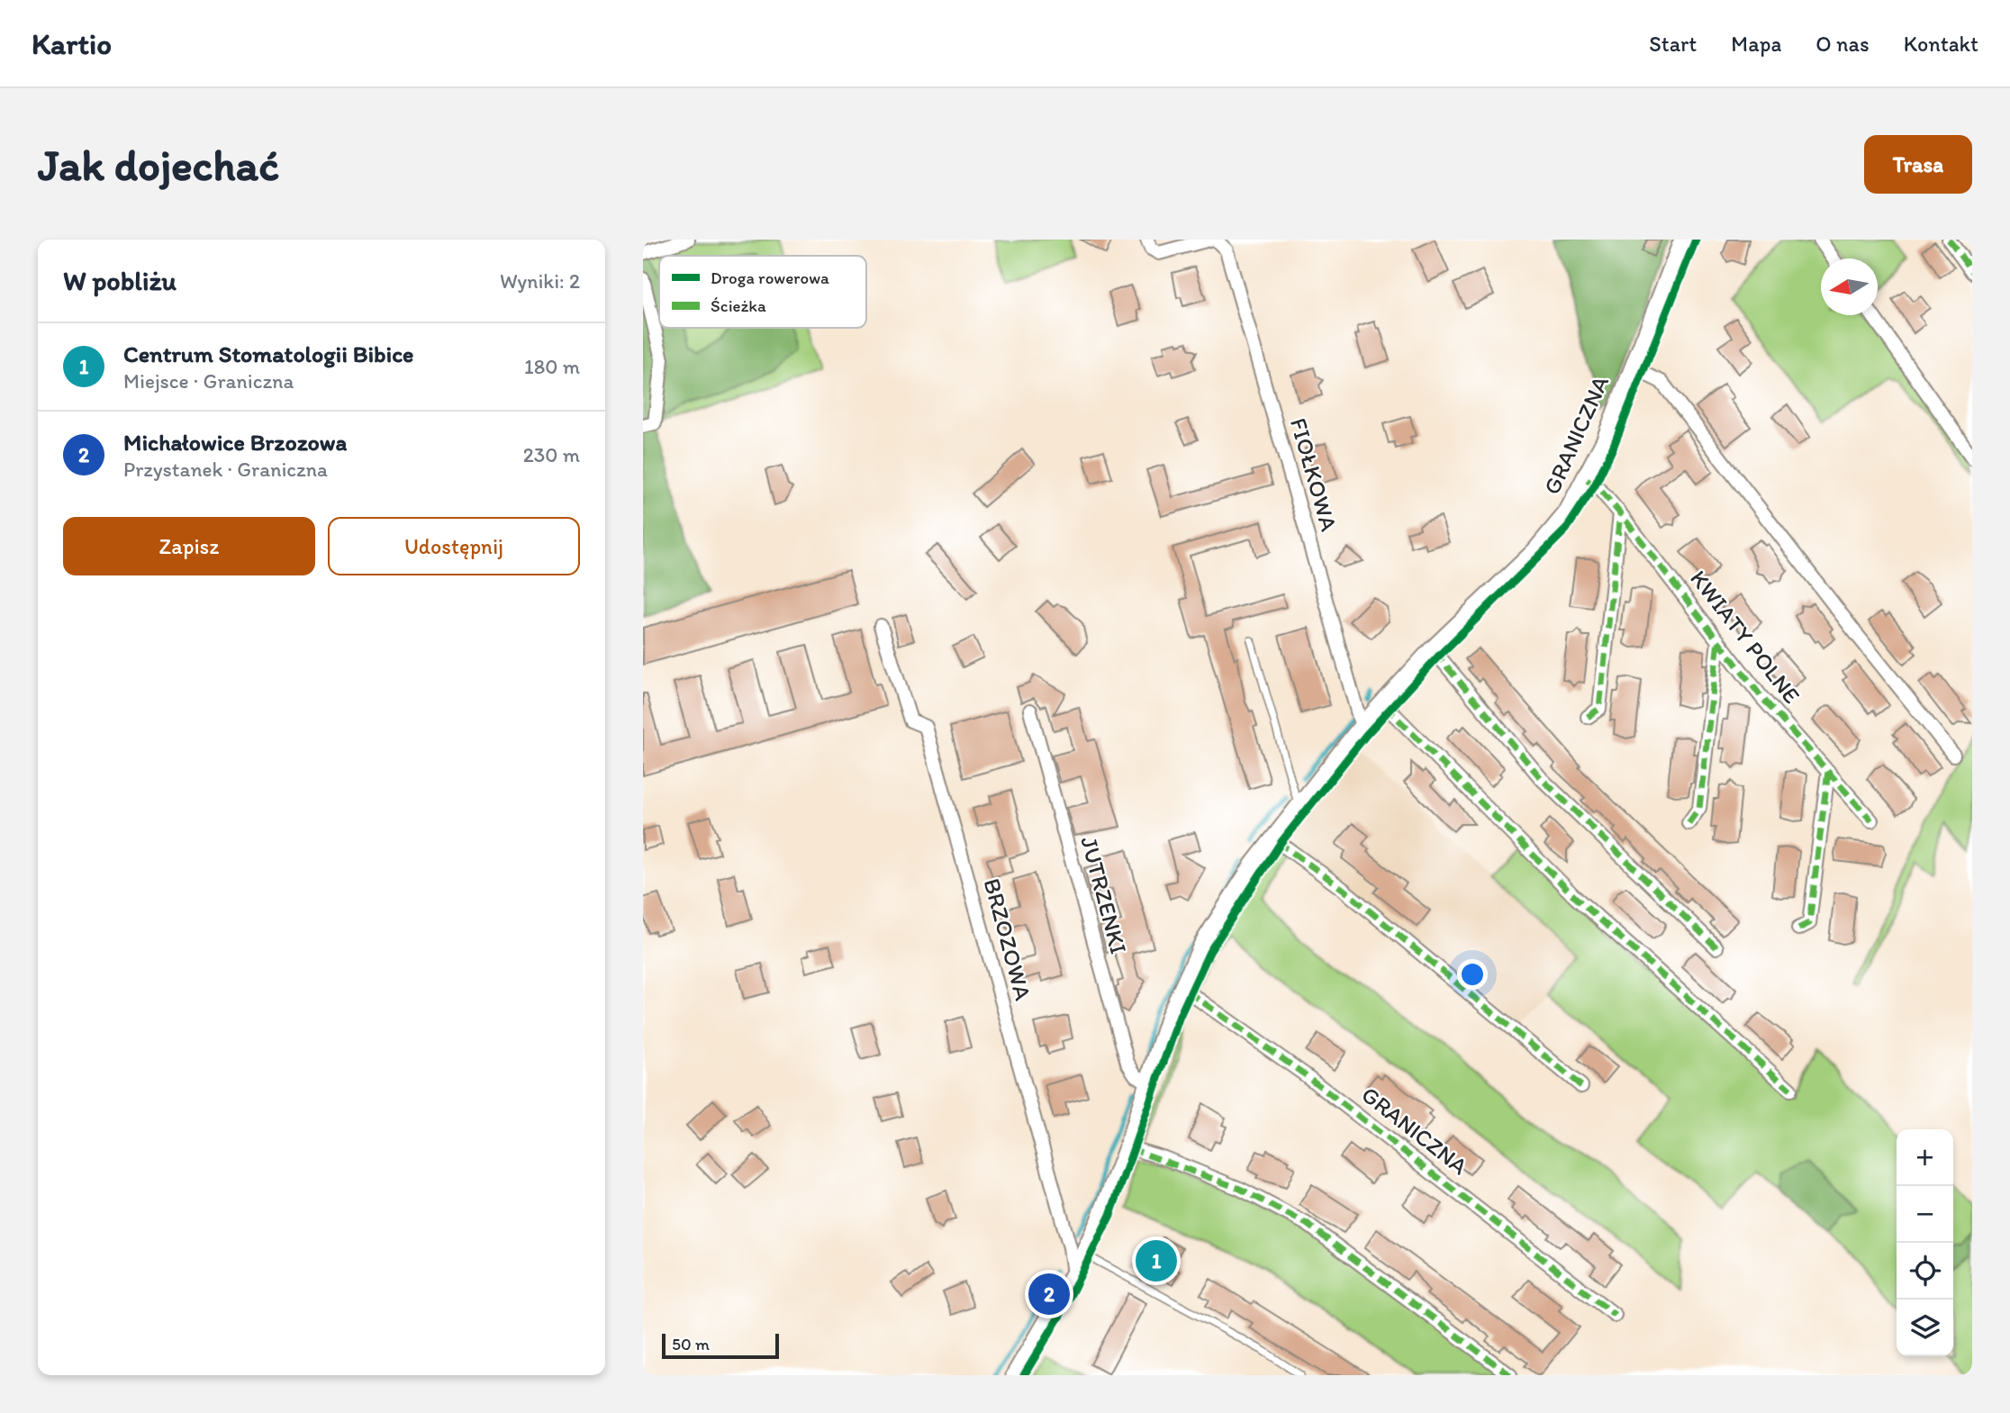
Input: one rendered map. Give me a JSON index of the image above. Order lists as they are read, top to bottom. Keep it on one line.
{"streets":{"street":["GRANICZNA","FIOŁKOWA","KWIATY POLNE","JUTRZENKI","BRZOZOWA"]},"crossings":[["GRANICZNA","FIOŁKOWA"],["GRANICZNA","KWIATY POLNE"],["GRANICZNA","JUTRZENKI"],["GRANICZNA","BRZOZOWA"]],"legend":["Droga rowerowa","Ścieżka"],"scale_bar":"50 m","north":"left","page":{"header":"Kartio","nav":["Start","Mapa","O nas","Kontakt"],"buttons":["Trasa",["Zapisz","Udostępnij"]],"title":"Jak dojechać","heading":["W pobliżu","Wyniki: 2"],"list":[{"mark":"1","name":"Centrum Stomatologii Bibice","note":"Miejsce · Graniczna","value":"180 m"},{"mark":"2","name":"Michałowice Brzozowa","note":"Przystanek · Graniczna","value":"230 m"}],"map_buttons":["+","−"],"pins":["1","2"],"scale":"50 m"}}
